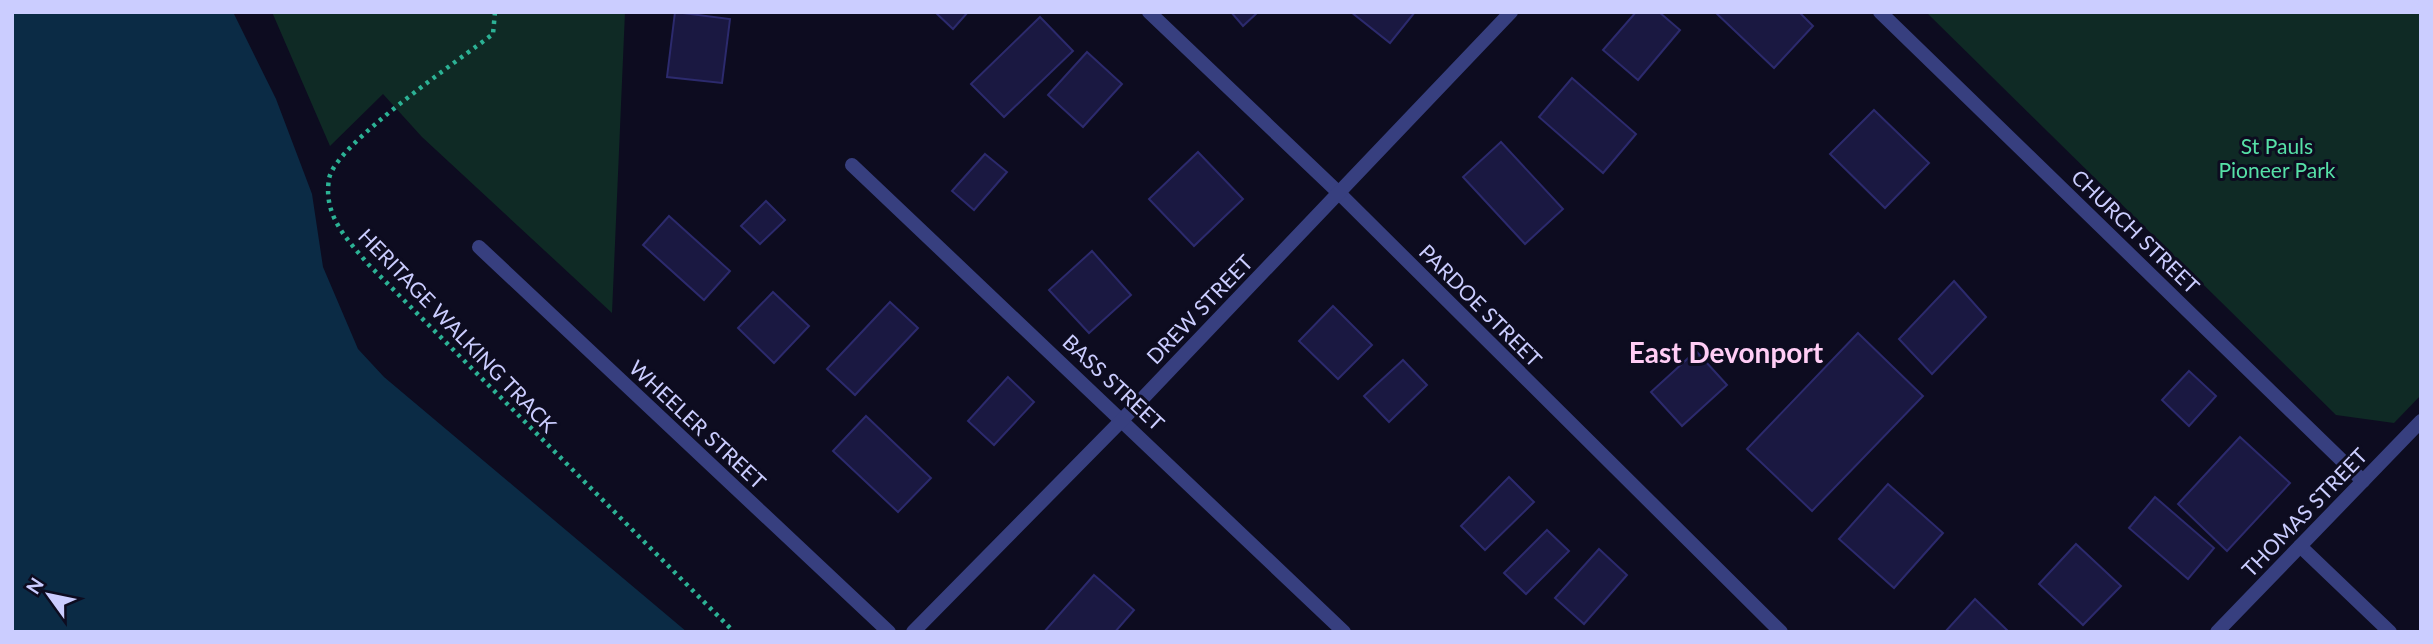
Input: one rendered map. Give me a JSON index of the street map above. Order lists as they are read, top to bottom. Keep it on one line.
{"streets":{"street":["CHURCH STREET","PARDOE STREET","DREW STREET","BASS STREET","WHEELER STREET","THOMAS STREET"],"path":["HERITAGE WALKING TRACK"]},"crossings":[["CHURCH STREET","THOMAS STREET"],["PARDOE STREET","DREW STREET"],["DREW STREET","BASS STREET"]],"districts":["East Devonport"],"parks":["St Pauls Pioneer Park"],"north":"top left"}
